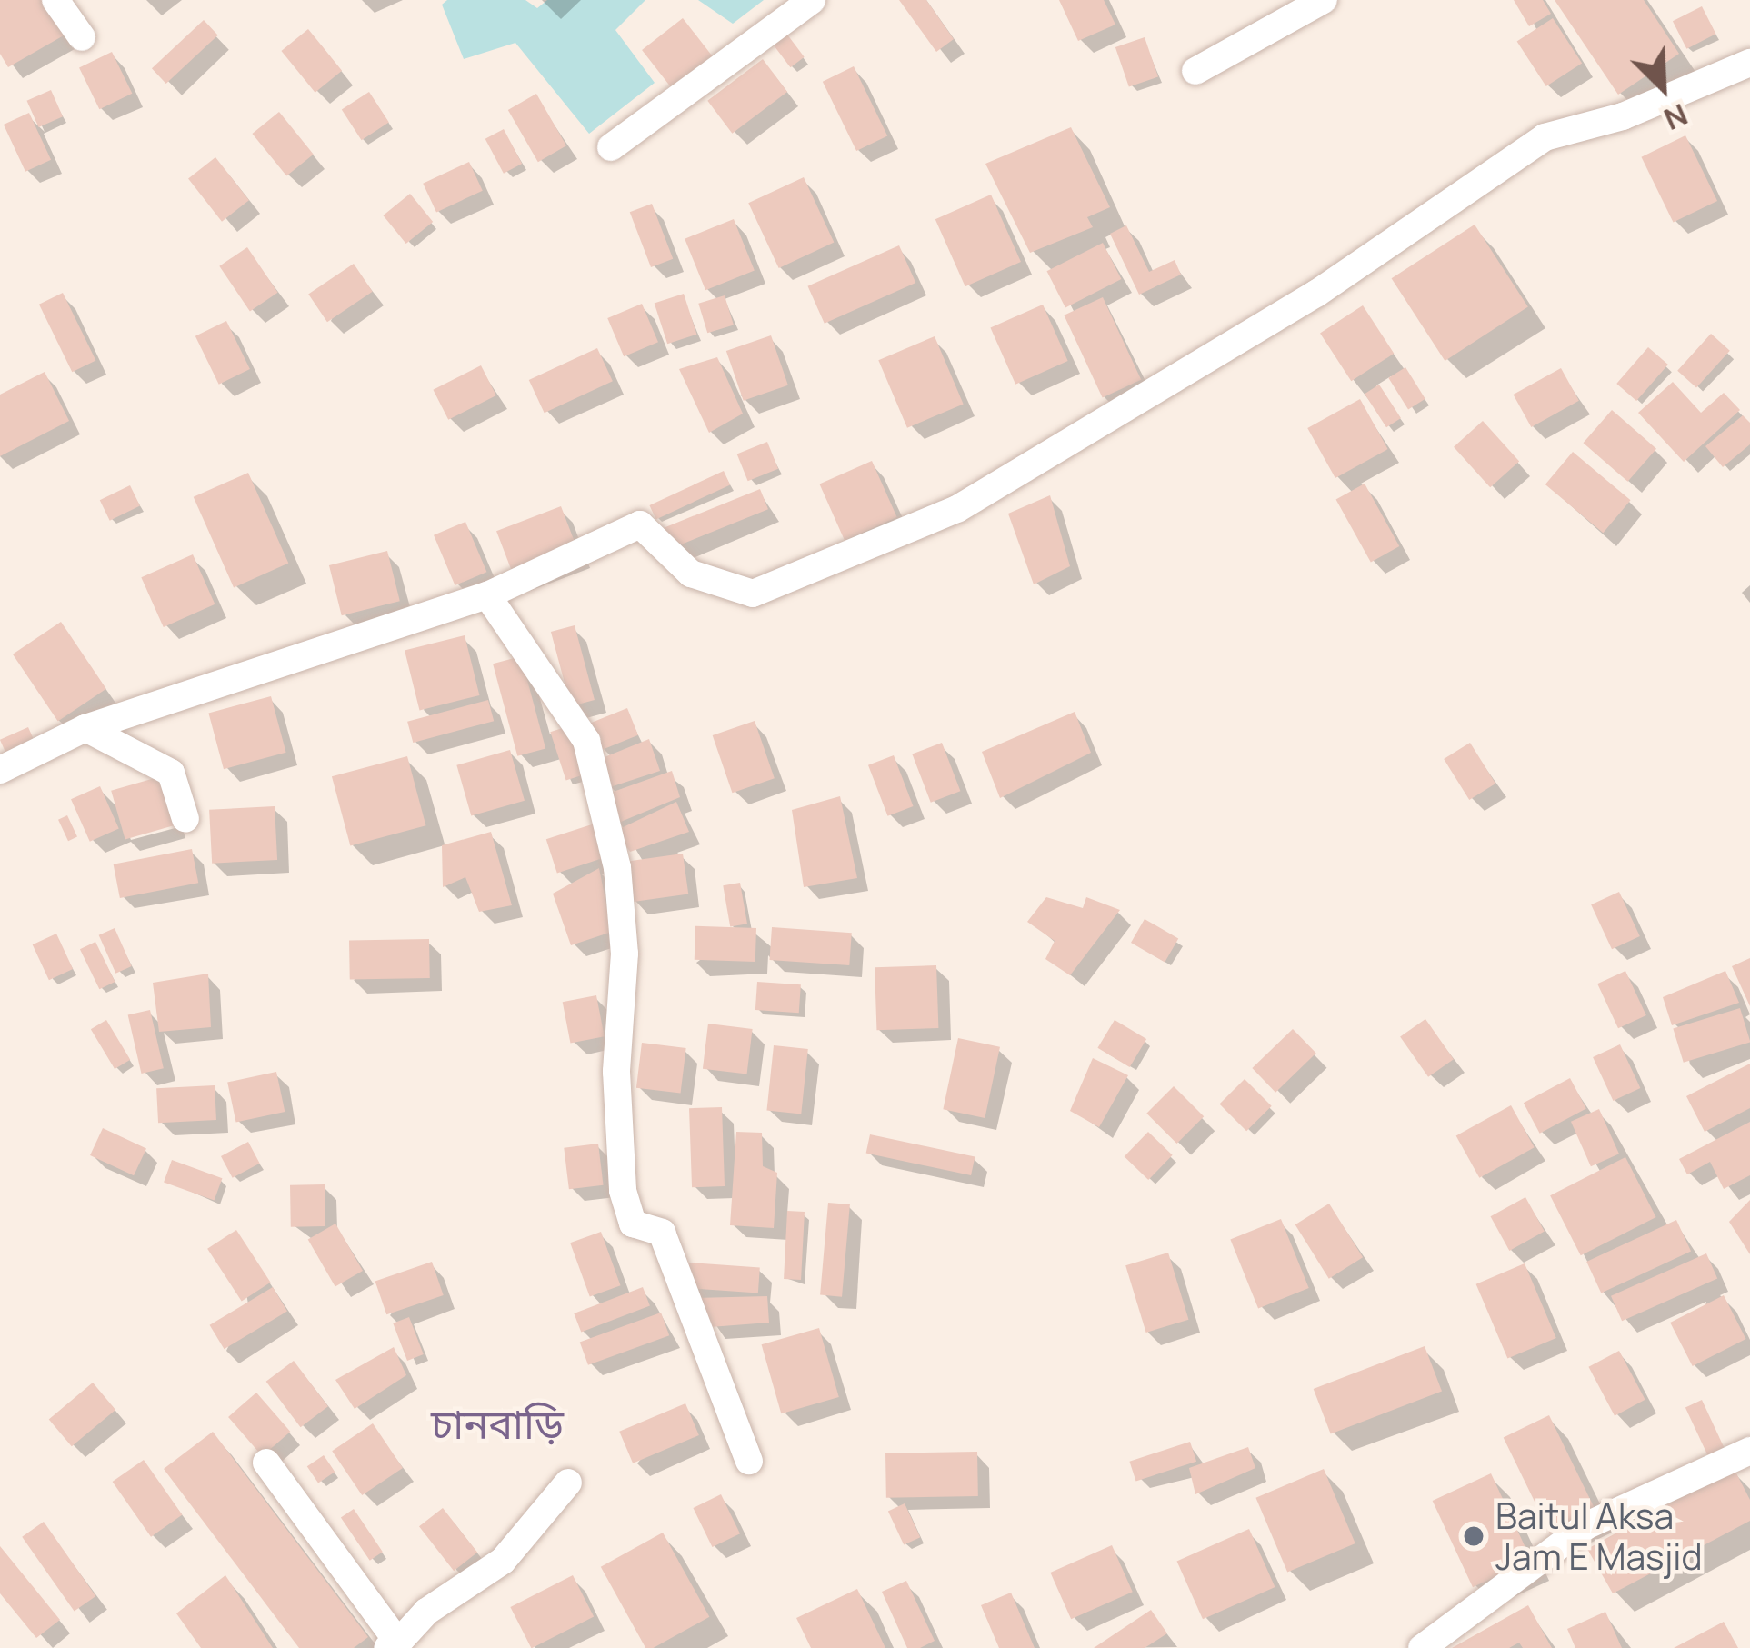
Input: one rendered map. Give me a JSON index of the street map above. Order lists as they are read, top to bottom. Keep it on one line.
{"districts":["চানবাড়ি"],"places":["Baitul Aksa Jam E Masjid"],"north":"bottom right"}
